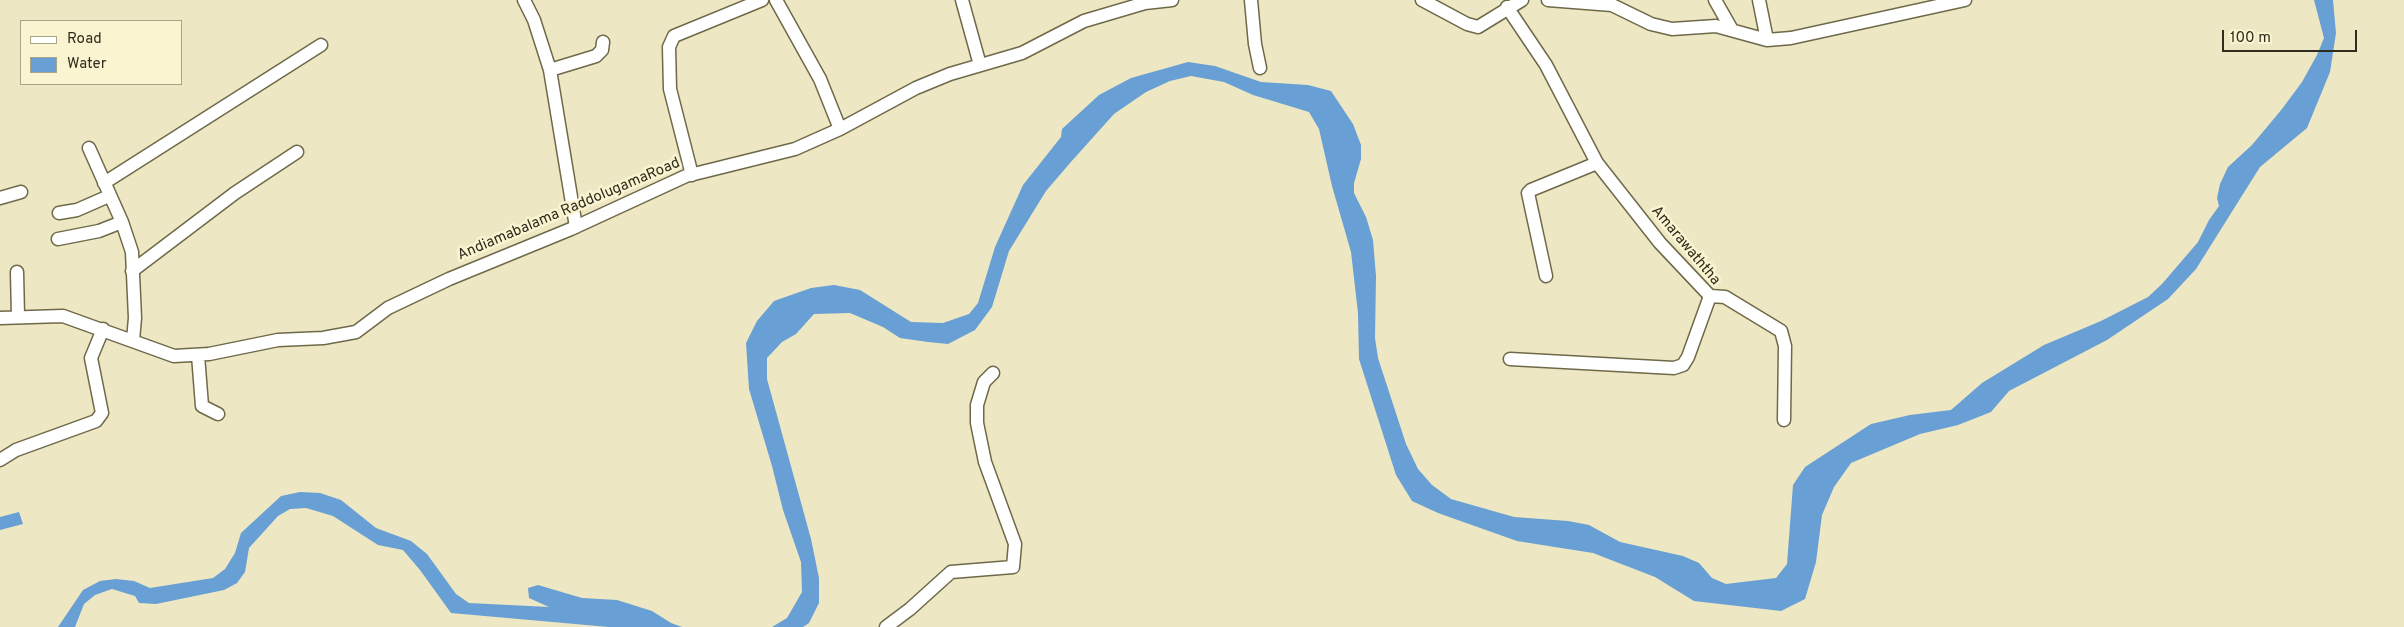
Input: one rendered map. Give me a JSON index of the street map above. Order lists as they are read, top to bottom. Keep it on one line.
{"streets":{"street":["Andiamabalama RaddolugamaRoad","Amarawaththa"]},"legend":["Road","Water"],"scale_bar":"100 m"}
